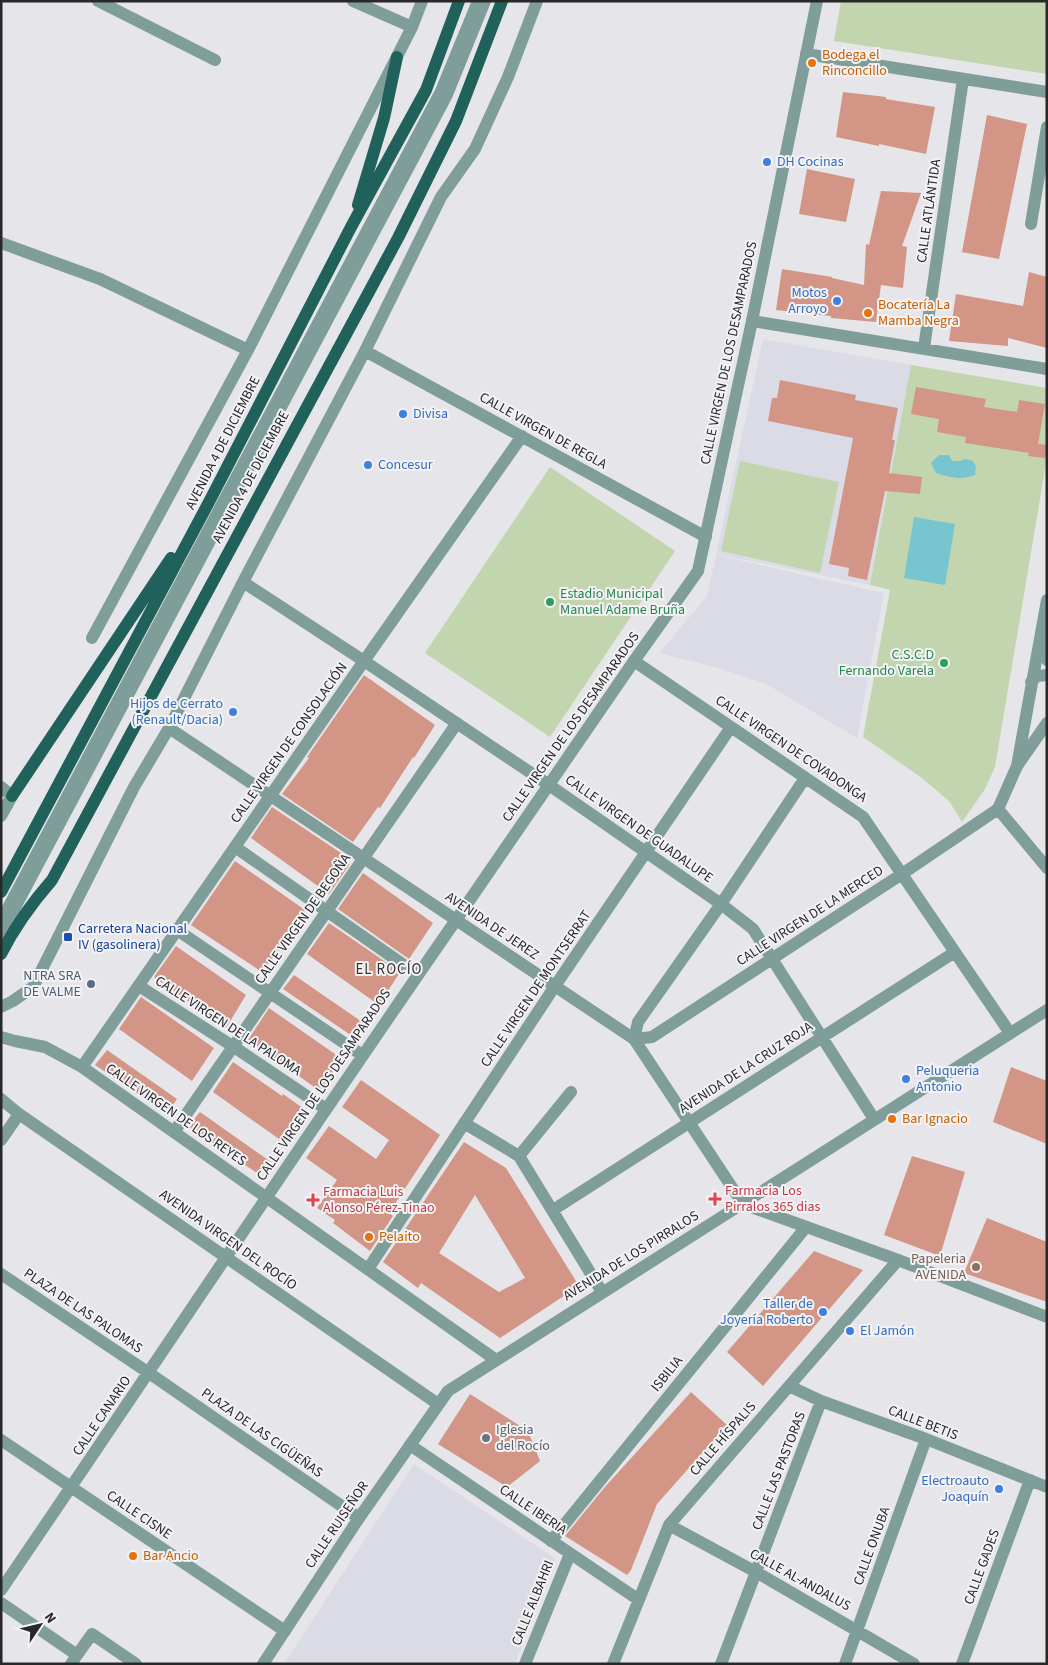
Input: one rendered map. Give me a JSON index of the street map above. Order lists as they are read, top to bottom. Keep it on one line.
{"streets":{"main road":["AVENIDA 4 DE DICIEMBRE"],"street":["CALLE ATLÁNTIDA","CALLE VIRGEN DE LOS DESAMPARADOS","CALLE VIRGEN DE REGLA","CALLE VIRGEN DE CONSOLACIÓN","CALLE VIRGEN DE COVADONGA","CALLE VIRGEN DE GUADALUPE","CALLE VIRGEN DE LA MERCED","CALLE VIRGEN DE BEGOÑA","AVENIDA DE JEREZ","CALLE VIRGEN DE MONTSERRAT","CALLE VIRGEN DE LA PALOMA","AVENIDA DE LA CRUZ ROJA","CALLE VIRGEN DE LOS REYES","AVENIDA VIRGEN DEL ROCÍO","AVENIDA DE LOS PIRRALOS","PLAZA DE LAS PALOMAS","ISBILIA","CALLE CANARIO","CALLE BETIS","PLAZA DE LAS CIGÜEÑAS","CALLE HÍSPALIS","CALLE LAS PASTORAS","CALLE IBERIA","CALLE CISNE","CALLE RUISEÑOR","CALLE ONUBA","CALLE GADES","CALLE AL-ANDALUS","CALLE ALBAHRI"]},"crossings":[["CALLE VIRGEN DE LOS DESAMPARADOS","CALLE VIRGEN DE REGLA"],["CALLE VIRGEN DE LOS DESAMPARADOS","CALLE VIRGEN DE COVADONGA"],["CALLE VIRGEN DE LOS DESAMPARADOS","CALLE VIRGEN DE GUADALUPE"],["CALLE VIRGEN DE LOS DESAMPARADOS","AVENIDA DE JEREZ"],["CALLE VIRGEN DE LOS DESAMPARADOS","CALLE VIRGEN DE LA PALOMA"],["CALLE VIRGEN DE LOS DESAMPARADOS","CALLE VIRGEN DE LOS REYES"],["CALLE VIRGEN DE LOS DESAMPARADOS","AVENIDA VIRGEN DEL ROCÍO"],["CALLE VIRGEN DE LOS DESAMPARADOS","CALLE CANARIO"],["CALLE VIRGEN DE REGLA","CALLE VIRGEN DE CONSOLACIÓN"],["CALLE VIRGEN DE CONSOLACIÓN","CALLE VIRGEN DE GUADALUPE"],["CALLE VIRGEN DE CONSOLACIÓN","AVENIDA DE JEREZ"],["CALLE VIRGEN DE CONSOLACIÓN","CALLE VIRGEN DE LA PALOMA"],["CALLE VIRGEN DE CONSOLACIÓN","CALLE VIRGEN DE LOS REYES"],["CALLE VIRGEN DE COVADONGA","CALLE VIRGEN DE LA MERCED"],["CALLE VIRGEN DE COVADONGA","CALLE VIRGEN DE MONTSERRAT"],["CALLE VIRGEN DE COVADONGA","AVENIDA DE LA CRUZ ROJA"],["CALLE VIRGEN DE COVADONGA","AVENIDA DE LOS PIRRALOS"],["CALLE VIRGEN DE GUADALUPE","CALLE VIRGEN DE LA MERCED"],["CALLE VIRGEN DE GUADALUPE","CALLE VIRGEN DE BEGOÑA"],["CALLE VIRGEN DE GUADALUPE","CALLE VIRGEN DE MONTSERRAT"],["CALLE VIRGEN DE GUADALUPE","AVENIDA DE LA CRUZ ROJA"],["CALLE VIRGEN DE GUADALUPE","AVENIDA DE LOS PIRRALOS"],["CALLE VIRGEN DE LA MERCED","AVENIDA DE JEREZ"],["CALLE VIRGEN DE BEGOÑA","AVENIDA DE JEREZ"],["CALLE VIRGEN DE BEGOÑA","CALLE VIRGEN DE LA PALOMA"],["CALLE VIRGEN DE BEGOÑA","CALLE VIRGEN DE LOS REYES"],["AVENIDA DE JEREZ","CALLE VIRGEN DE MONTSERRAT"],["AVENIDA DE JEREZ","AVENIDA DE LA CRUZ ROJA"],["AVENIDA DE JEREZ","AVENIDA DE LOS PIRRALOS"],["CALLE VIRGEN DE MONTSERRAT","CALLE VIRGEN DE LOS REYES"],["CALLE VIRGEN DE LOS REYES","AVENIDA DE LOS PIRRALOS"],["AVENIDA VIRGEN DEL ROCÍO","AVENIDA DE LOS PIRRALOS"],["AVENIDA VIRGEN DEL ROCÍO","CALLE CANARIO"],["AVENIDA VIRGEN DEL ROCÍO","CALLE RUISEÑOR"],["AVENIDA DE LOS PIRRALOS","CALLE RUISEÑOR"],["PLAZA DE LAS PALOMAS","CALLE CANARIO"],["PLAZA DE LAS PALOMAS","PLAZA DE LAS CIGÜEÑAS"],["ISBILIA","CALLE IBERIA"],["CALLE CANARIO","PLAZA DE LAS CIGÜEÑAS"],["CALLE CANARIO","CALLE CISNE"],["CALLE BETIS","CALLE HÍSPALIS"],["CALLE BETIS","CALLE LAS PASTORAS"],["CALLE BETIS","CALLE ONUBA"],["CALLE BETIS","CALLE GADES"],["PLAZA DE LAS CIGÜEÑAS","CALLE RUISEÑOR"],["CALLE HÍSPALIS","CALLE IBERIA"],["CALLE HÍSPALIS","CALLE AL-ANDALUS"],["CALLE LAS PASTORAS","CALLE AL-ANDALUS"],["CALLE IBERIA","CALLE RUISEÑOR"],["CALLE IBERIA","CALLE ALBAHRI"],["CALLE CISNE","CALLE RUISEÑOR"],["CALLE ONUBA","CALLE AL-ANDALUS"]],"districts":["EL ROCÍO"],"places":{"other":["Bodega el Rinconcillo","DH Cocinas","Motos Arroyo","Bocatería La Mamba Negra","Divisa","Concesur","Estadio Municipal Manuel Adame Bruña","C.S.C.D Fernando Varela","Hijos de Cerrato (Renault/Dacia)","NTRA SRA DE VALME","Peluqueria Antonio","Bar Ignacio","Pelaito","Papeleria AVENIDA","Taller de Joyería Roberto","El Jamón","Iglesia del Rocío","Electroauto Joaquín","Bar Ancio"],"transit":["Carretera Nacional IV (gasolinera)"],"health":["Farmacia Los Pirralos 365 dias","Farmacia Luis Alonso Pérez-Tinao"]},"north":"top right"}
